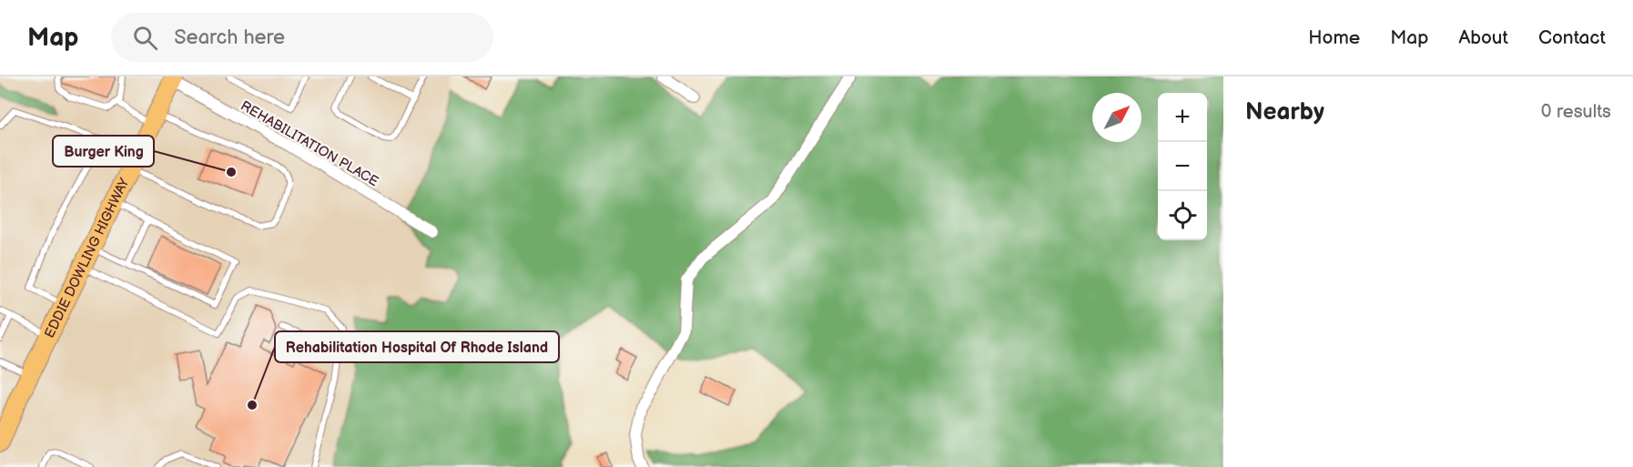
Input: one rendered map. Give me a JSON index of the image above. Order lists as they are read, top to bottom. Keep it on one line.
{"streets":{"main road":["EDDIE DOWLING HIGHWAY"],"street":["REHABILITATION PLACE"]},"crossings":[["REHABILITATION PLACE","EDDIE DOWLING HIGHWAY"]],"places":["Burger King","Rehabilitation Hospital Of Rhode Island"],"north":"top right","page":{"header":"Map","search":"Search here","nav":["Home","Map","About","Contact"],"heading":["Nearby","0 results"],"map_buttons":["+","−"]}}
